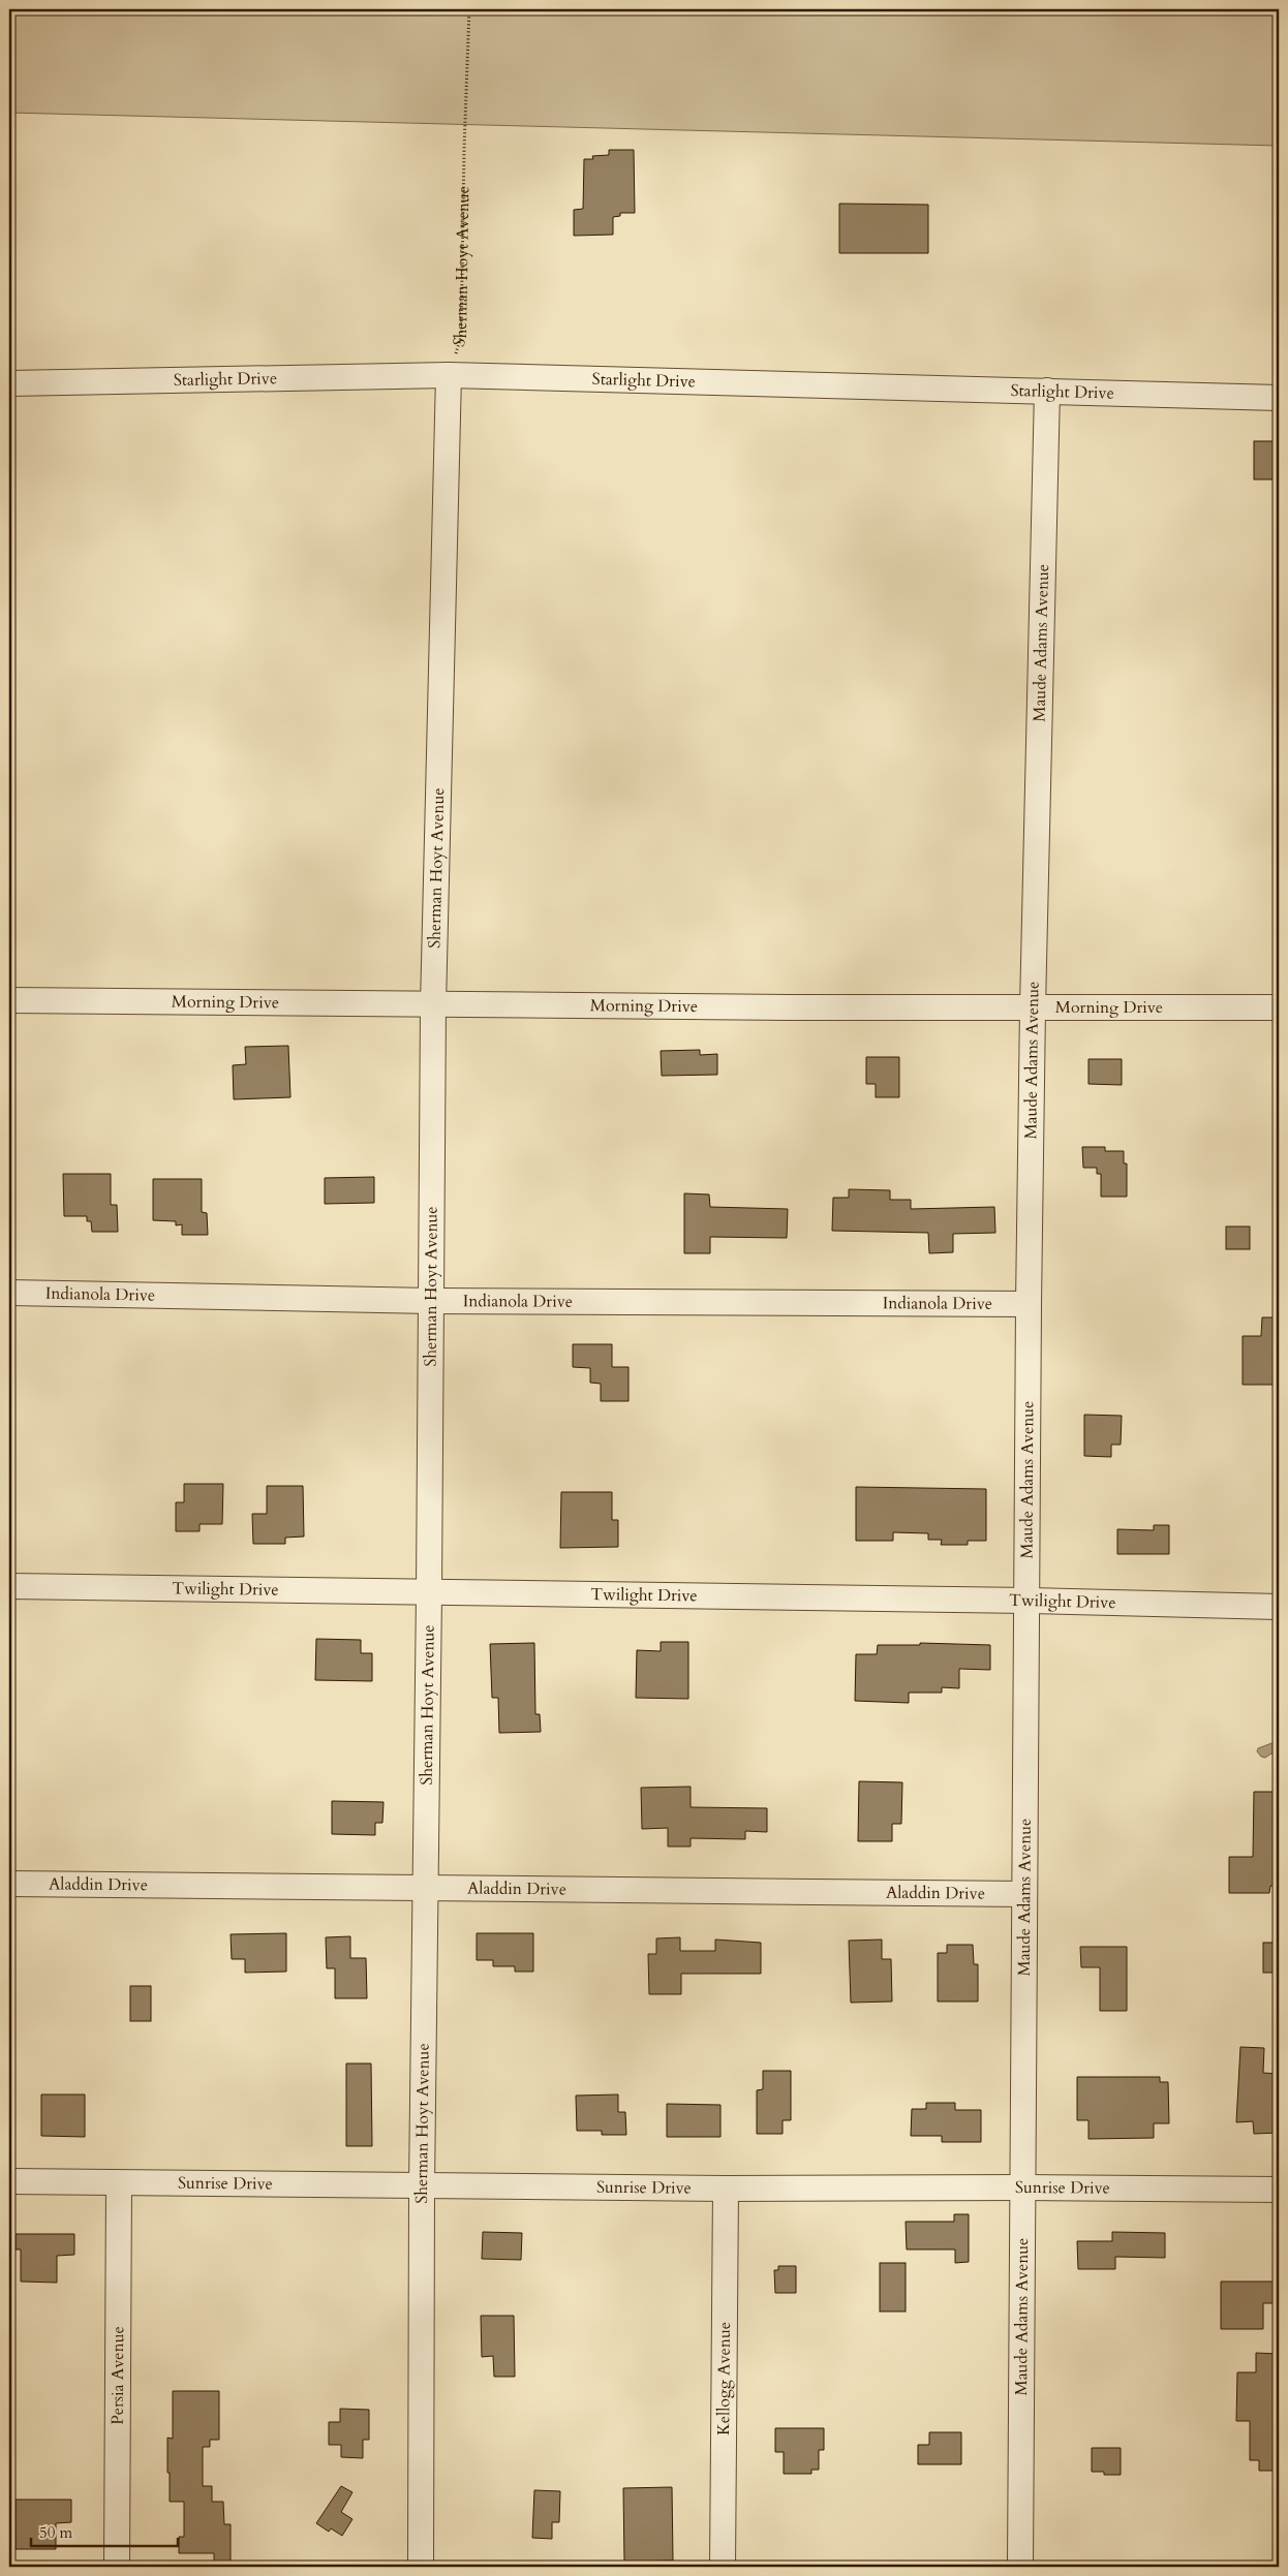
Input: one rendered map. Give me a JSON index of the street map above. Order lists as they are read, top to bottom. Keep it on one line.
{"streets":{"street":["Sherman Hoyt Avenue","Starlight Drive","Maude Adams Avenue","Morning Drive","Indianola Drive","Twilight Drive","Aladdin Drive","Sunrise Drive","Persia Avenue","Kellogg Avenue"]},"crossings":[["Sherman Hoyt Avenue","Starlight Drive"],["Sherman Hoyt Avenue","Morning Drive"],["Sherman Hoyt Avenue","Indianola Drive"],["Sherman Hoyt Avenue","Twilight Drive"],["Sherman Hoyt Avenue","Aladdin Drive"],["Sherman Hoyt Avenue","Sunrise Drive"],["Starlight Drive","Maude Adams Avenue"],["Maude Adams Avenue","Morning Drive"],["Maude Adams Avenue","Indianola Drive"],["Maude Adams Avenue","Twilight Drive"],["Maude Adams Avenue","Aladdin Drive"],["Maude Adams Avenue","Sunrise Drive"],["Sunrise Drive","Persia Avenue"],["Sunrise Drive","Kellogg Avenue"]],"scale_bar":"50 m"}
